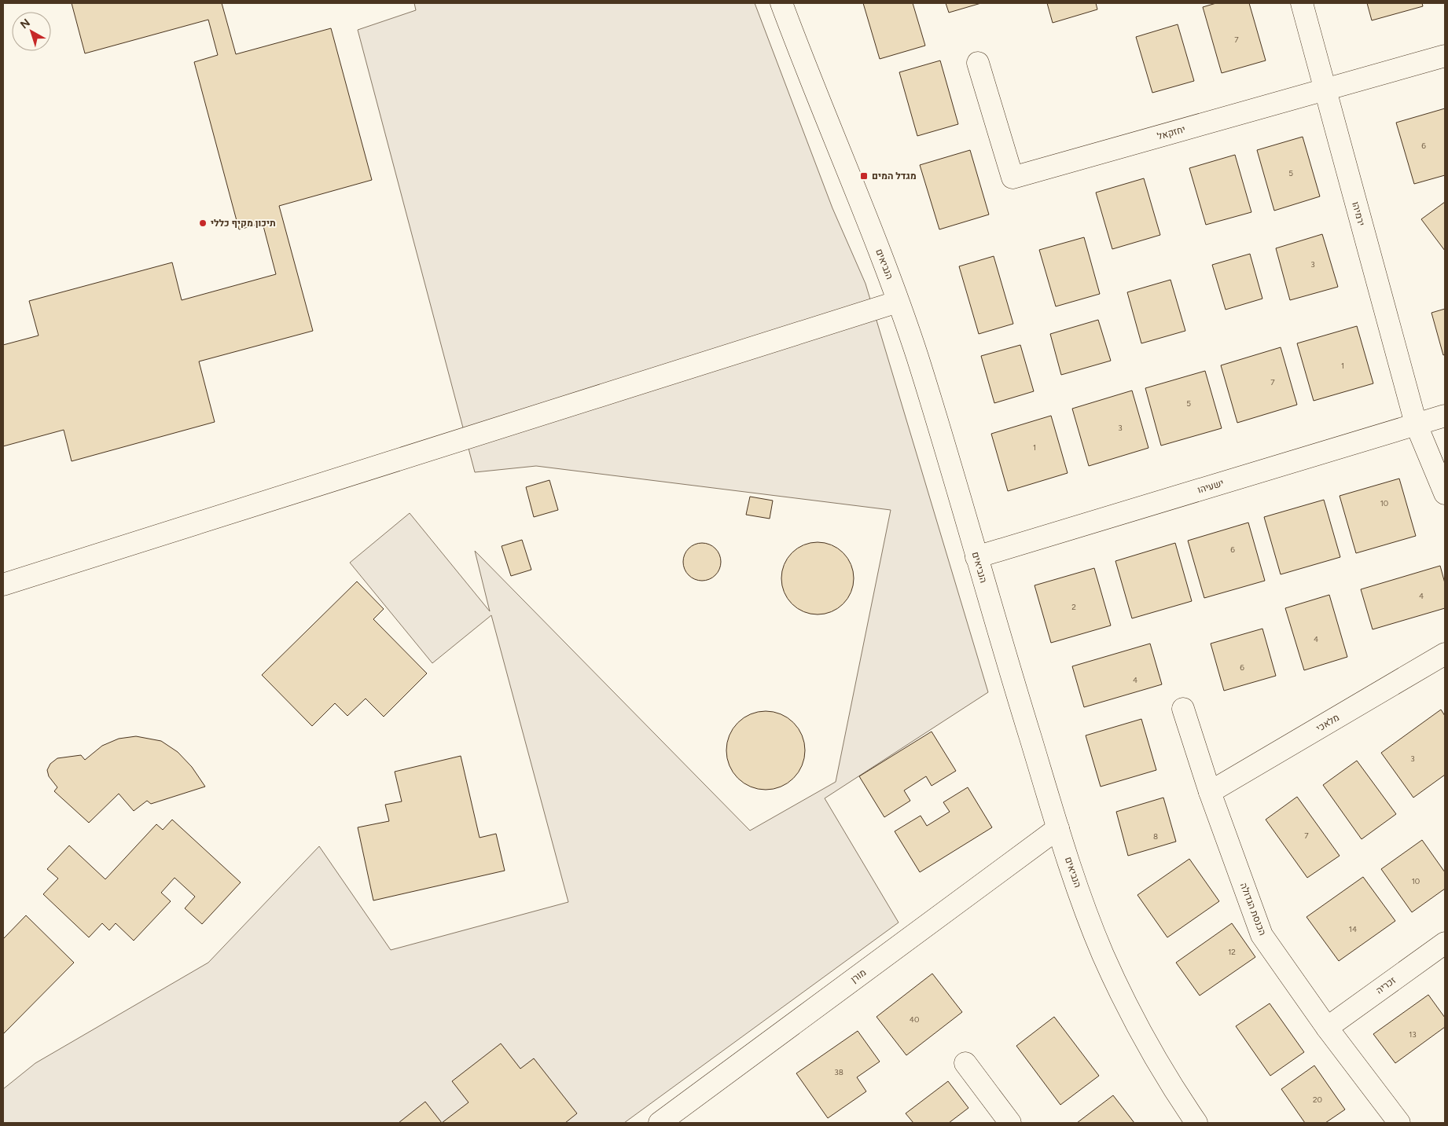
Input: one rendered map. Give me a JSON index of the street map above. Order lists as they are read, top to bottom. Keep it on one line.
{"streets":{"street":["יחזקאל","ירמיהו","הנביאים","ישעיהו","מלאכי","הכנסת הגדולה","מורן","זכריה"]},"crossings":[["יחזקאל","ירמיהו"],["ירמיהו","ישעיהו"],["הנביאים","ישעיהו"],["הנביאים","מורן"],["מלאכי","הכנסת הגדולה"],["הכנסת הגדולה","זכריה"]],"places":{"transit":["מגדל המים"],"other":["תיכון מקיף כללי"]},"house_numbers":["7","6","5","3","1","7","5","3","1","10","6","4","2","4","6","4","3","7","8","10","14","12","40","13","38","20"],"north":"top left"}
